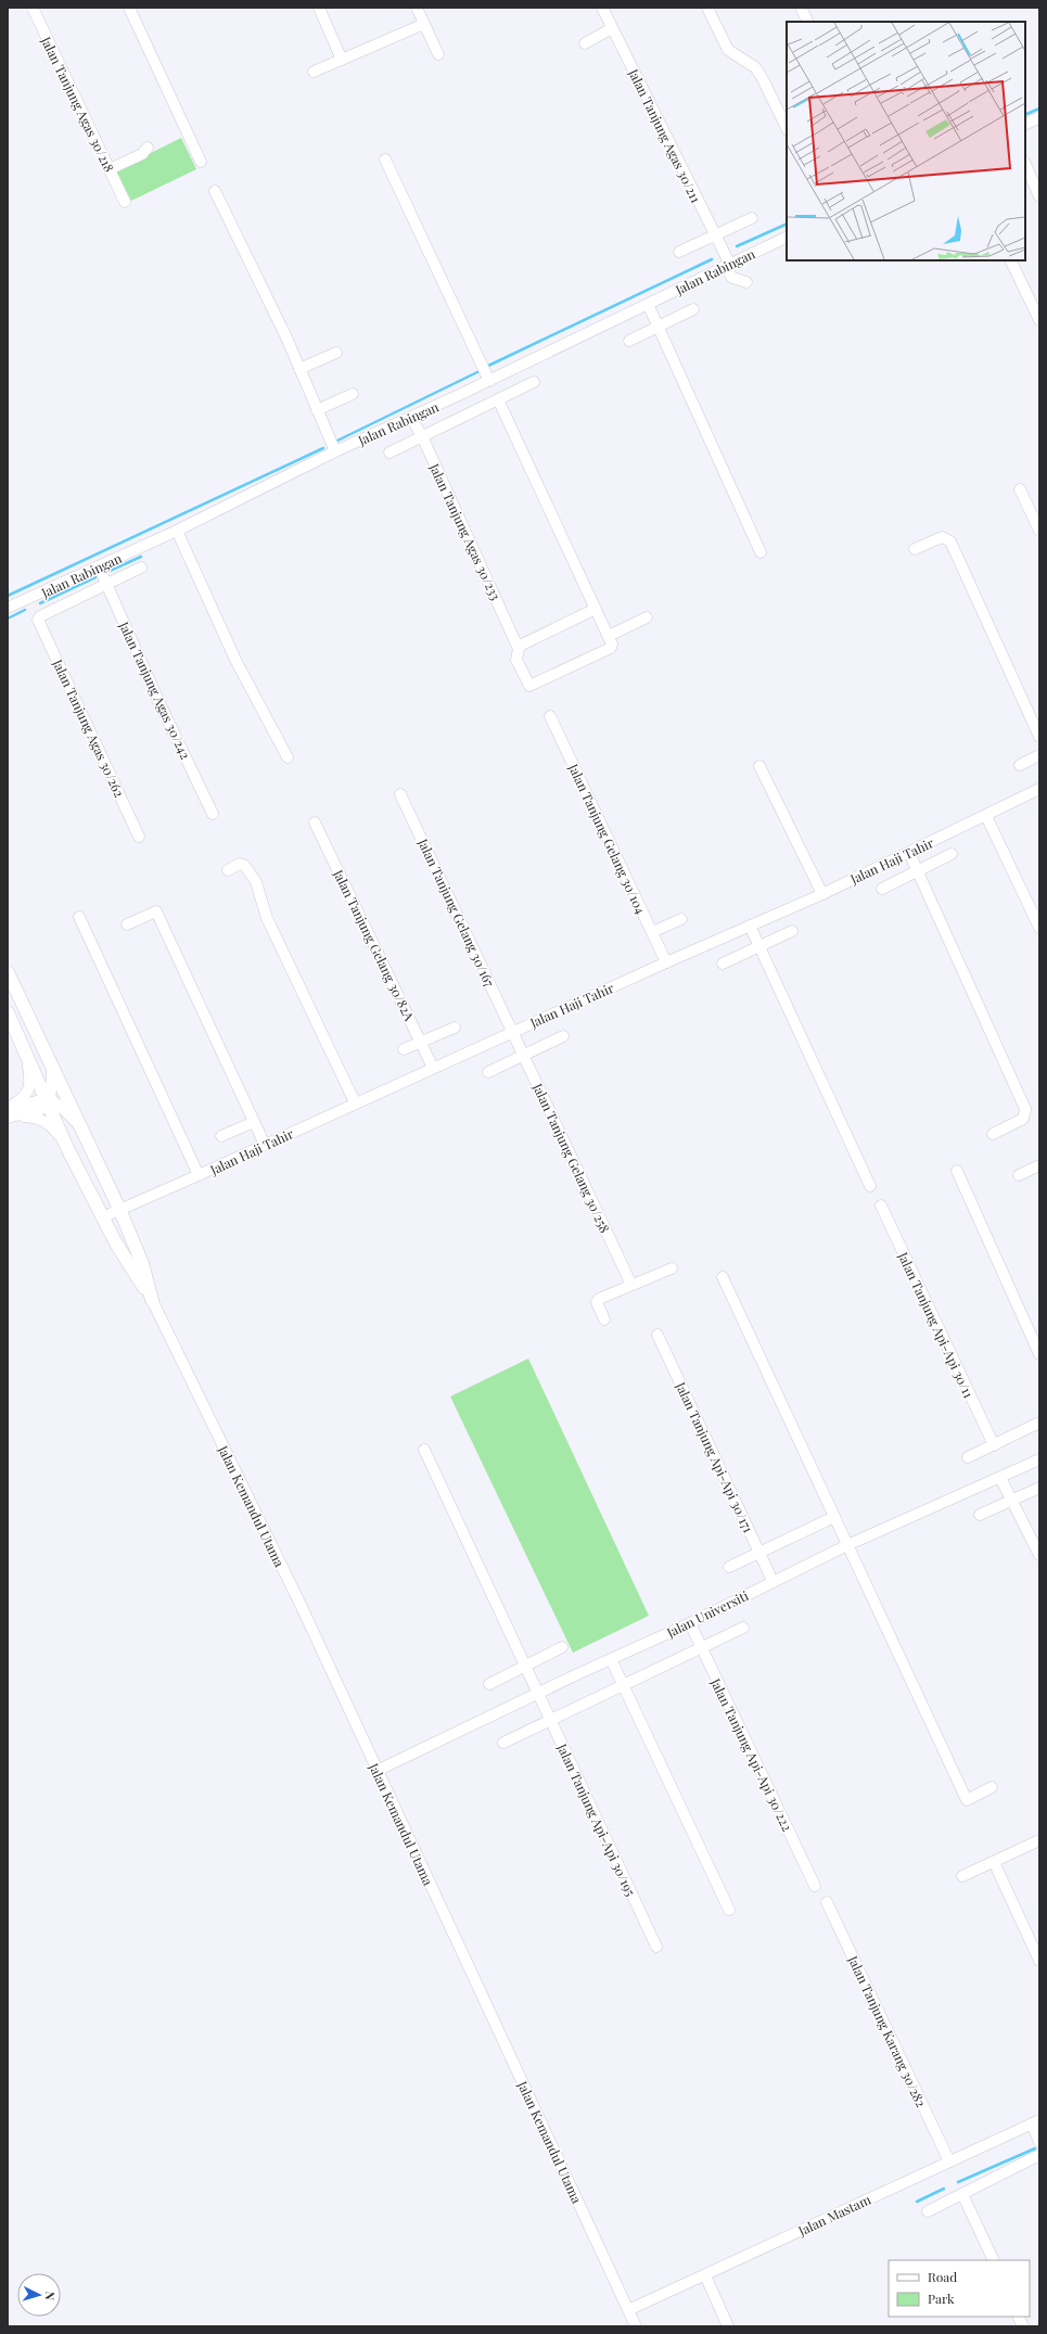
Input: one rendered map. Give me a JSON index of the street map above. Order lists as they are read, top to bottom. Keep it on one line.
{"streets":{"street":["Jalan Tanjung Agas 30/218","Jalan Tanjung Agas 30/211","Jalan Rabingan","Jalan Tanjung Agas 30/233","Jalan Tanjung Agas 30/242","Jalan Tanjung Agas 30/262","Jalan Tanjung Gelang 30/104","Jalan Haji Tahir","Jalan Tanjung Gelang 30/167","Jalan Tanjung Gelang 30/82A","Jalan Tanjung Gelang 30/258","Jalan Tanjung Api-Api 30/11","Jalan Tanjung Api-Api 30/171","Jalan Kemandul Utama","Jalan Universiti","Jalan Tanjung Api-Api 30/222","Jalan Tanjung Api-Api 30/195","Jalan Tanjung Karang 30/282","Jalan Mastam"]},"crossings":[["Jalan Tanjung Agas 30/211","Jalan Rabingan"],["Jalan Rabingan","Jalan Tanjung Agas 30/233"],["Jalan Rabingan","Jalan Tanjung Agas 30/242"],["Jalan Tanjung Agas 30/242","Jalan Tanjung Agas 30/262"],["Jalan Tanjung Gelang 30/104","Jalan Haji Tahir"],["Jalan Haji Tahir","Jalan Tanjung Gelang 30/167"],["Jalan Haji Tahir","Jalan Tanjung Gelang 30/82A"],["Jalan Haji Tahir","Jalan Tanjung Gelang 30/258"],["Jalan Tanjung Gelang 30/167","Jalan Tanjung Gelang 30/258"],["Jalan Tanjung Api-Api 30/171","Jalan Universiti"],["Jalan Kemandul Utama","Jalan Universiti"],["Jalan Kemandul Utama","Jalan Mastam"],["Jalan Universiti","Jalan Tanjung Api-Api 30/222"],["Jalan Universiti","Jalan Tanjung Api-Api 30/195"],["Jalan Tanjung Karang 30/282","Jalan Mastam"]],"legend":["Road","Park"],"north":"right"}
